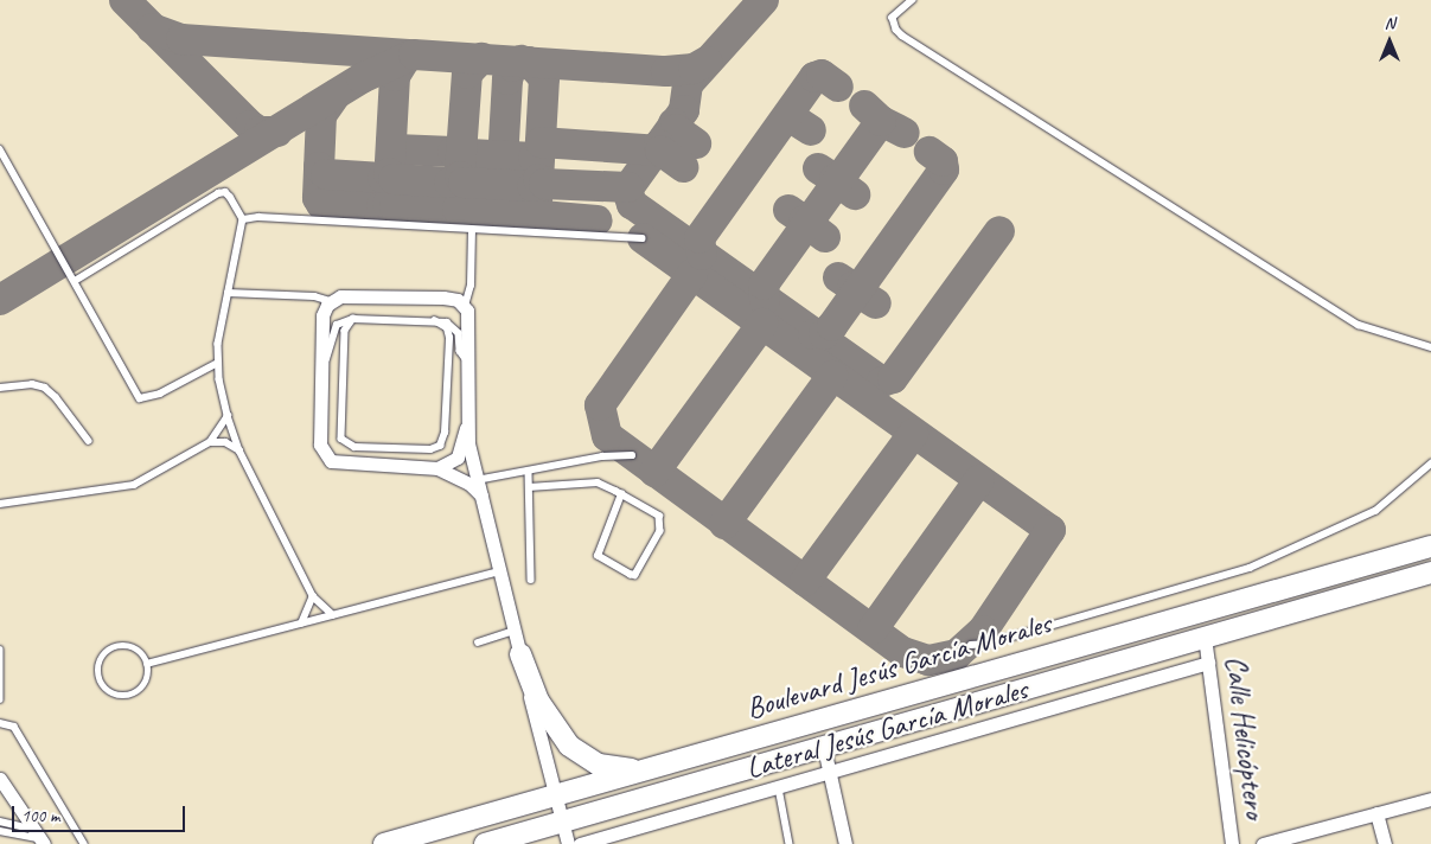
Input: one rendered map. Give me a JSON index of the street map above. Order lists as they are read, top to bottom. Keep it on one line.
{"streets":{"main road":["Boulevard Jesús García Morales"],"street":["Lateral Jesús García Morales","Calle Helicóptero"]},"crossings":[["Boulevard Jesús García Morales","Calle Helicóptero"],["Lateral Jesús García Morales","Calle Helicóptero"]],"scale_bar":"100 m","north":"top"}
